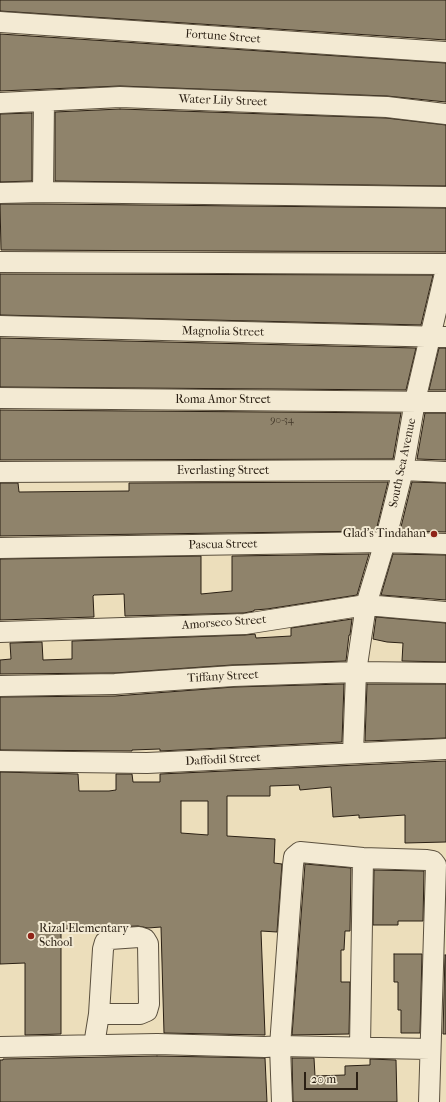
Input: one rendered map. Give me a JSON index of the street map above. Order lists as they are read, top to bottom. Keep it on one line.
{"streets":{"street":["Fortune Street","Water Lily Street","Magnolia Street","Roma Amor Street","South Sea Avenue","Everlasting Street","Pascua Street","Amorseco Street","Tiffany Street","Daffodil Street"]},"crossings":[["Magnolia Street","South Sea Avenue"],["Roma Amor Street","South Sea Avenue"],["South Sea Avenue","Everlasting Street"],["South Sea Avenue","Pascua Street"],["South Sea Avenue","Amorseco Street"],["South Sea Avenue","Tiffany Street"],["South Sea Avenue","Daffodil Street"]],"places":["Glad's Tindahan","Rizal Elementary School"],"house_numbers":["90-34"],"scale_bar":"20 m"}
